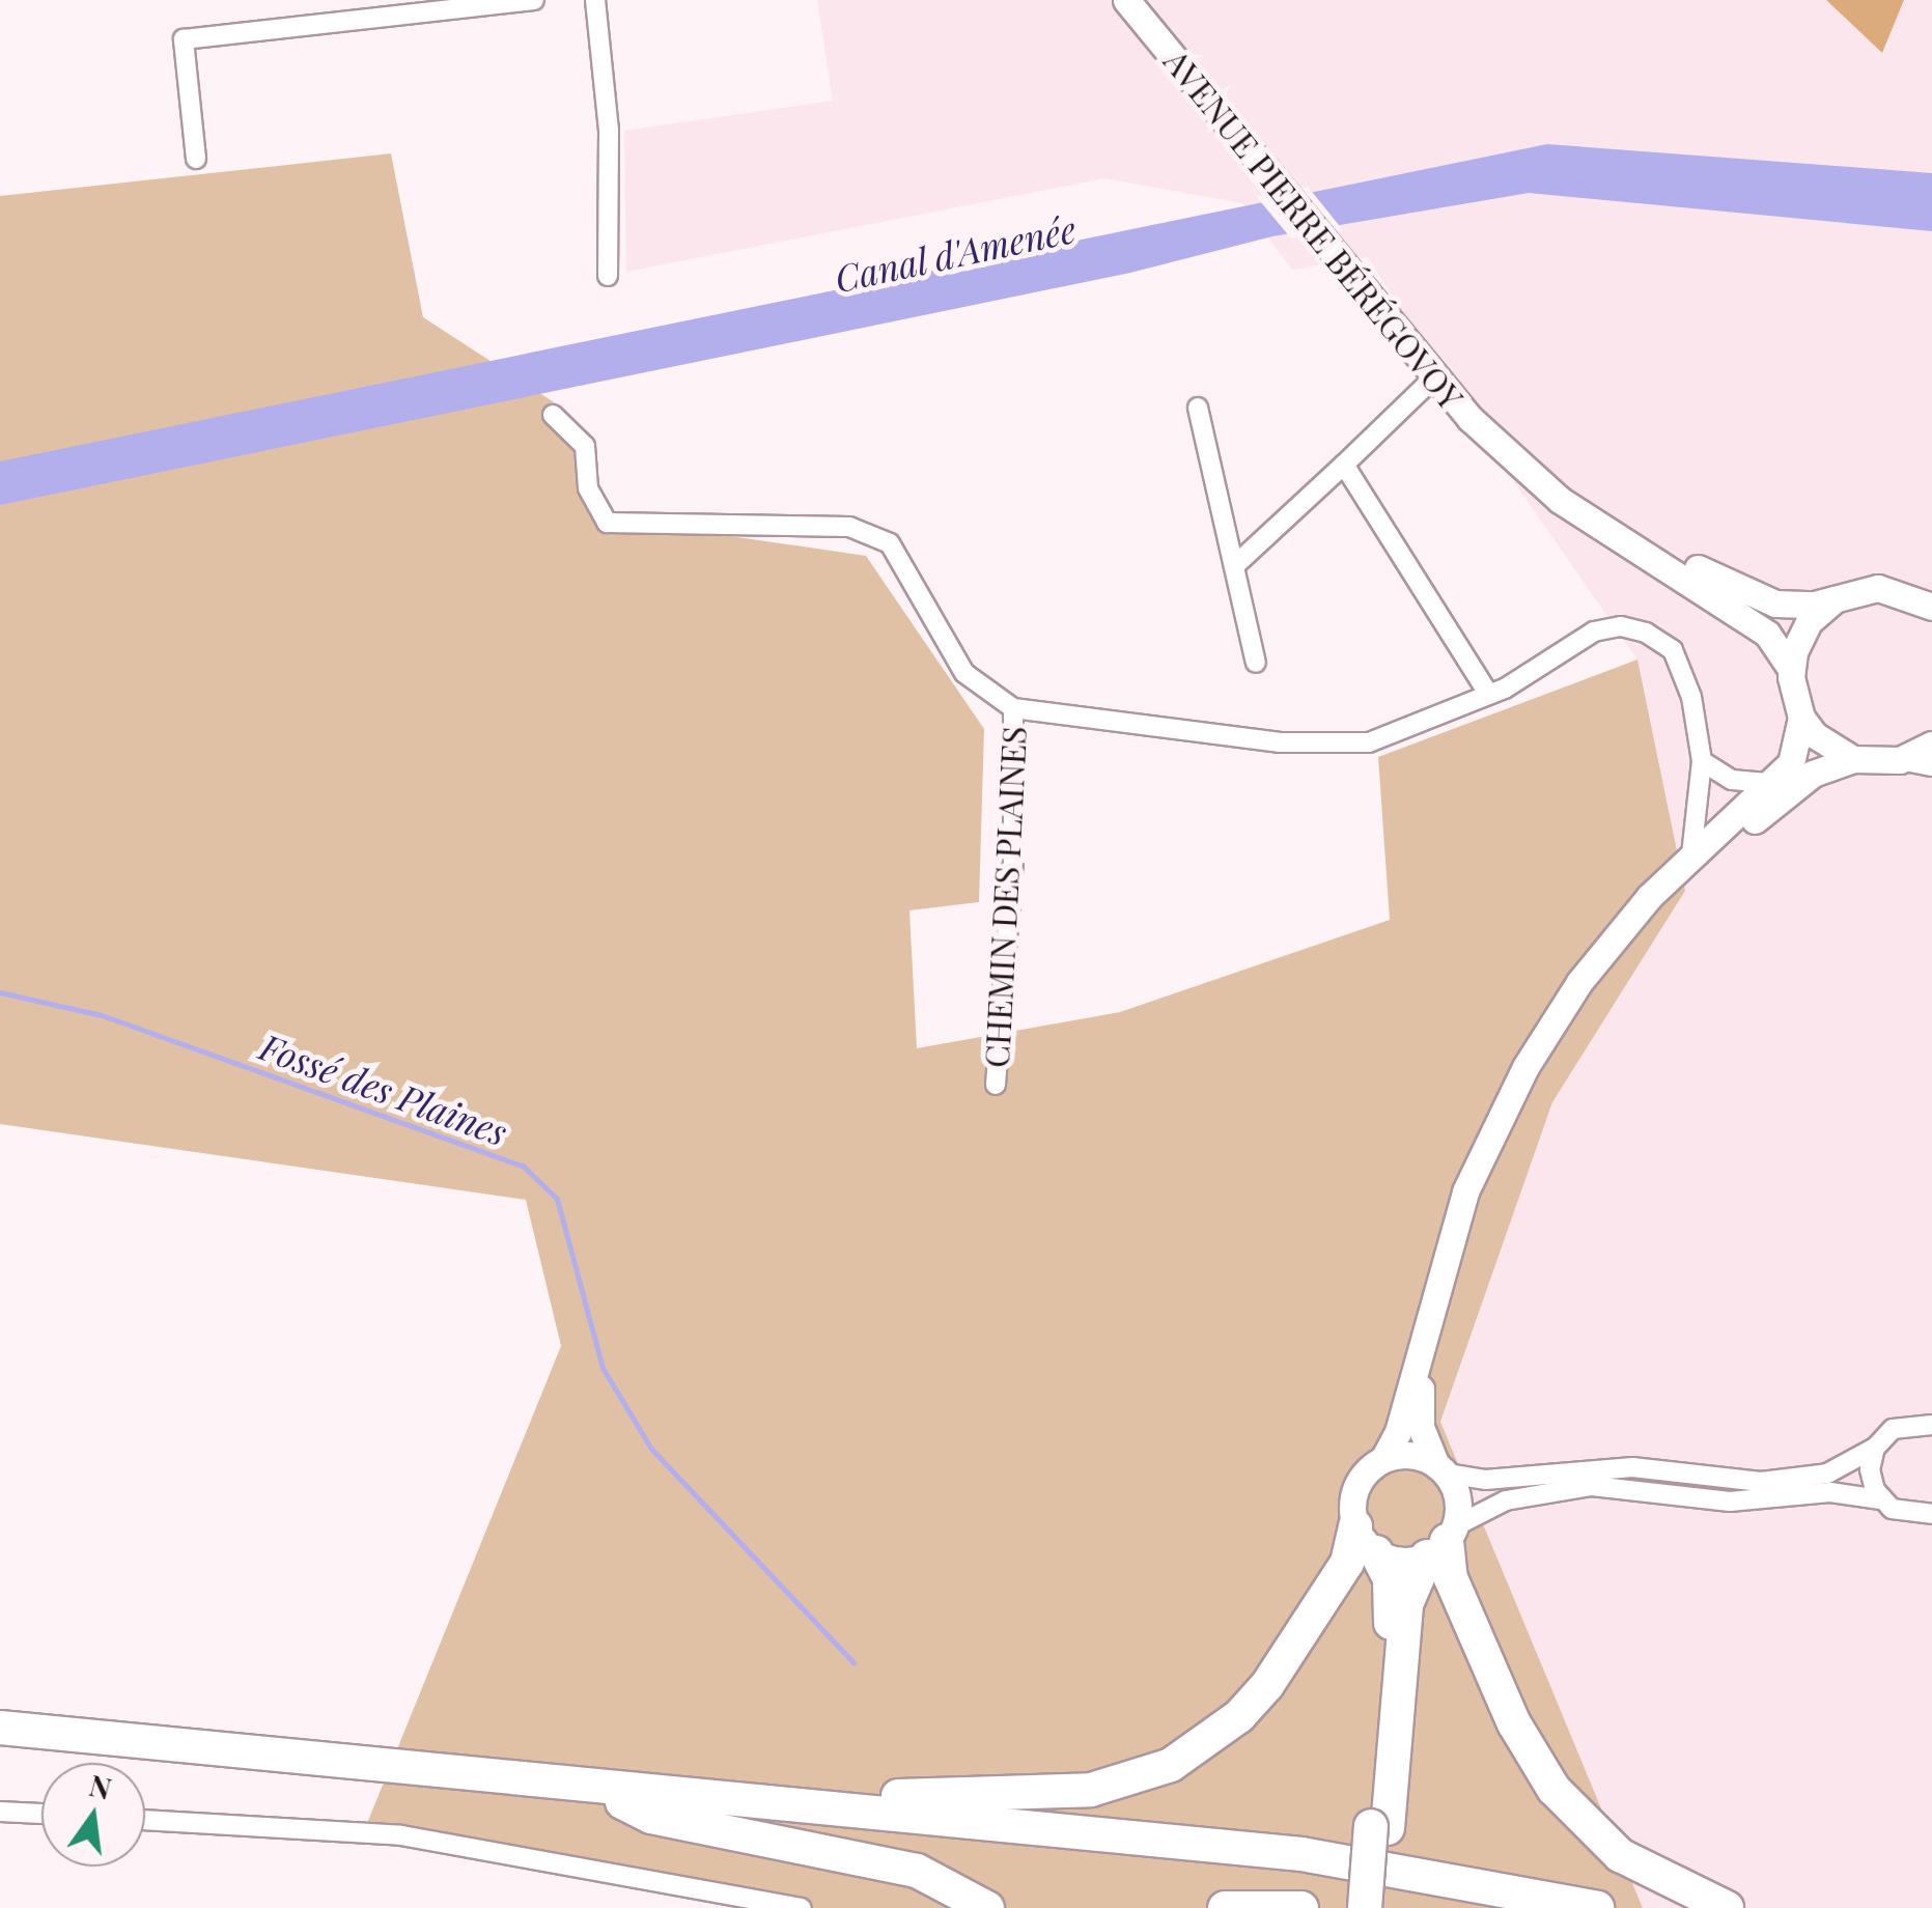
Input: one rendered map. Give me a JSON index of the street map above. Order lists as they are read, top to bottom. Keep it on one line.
{"streets":{"main road":["AVENUE PIERRE BÉRÉGOVOY"],"street":["CHEMIN DES PLAINES"]},"water":["Canal d'Amenée","Fossé des Plaines"],"north":"top"}
